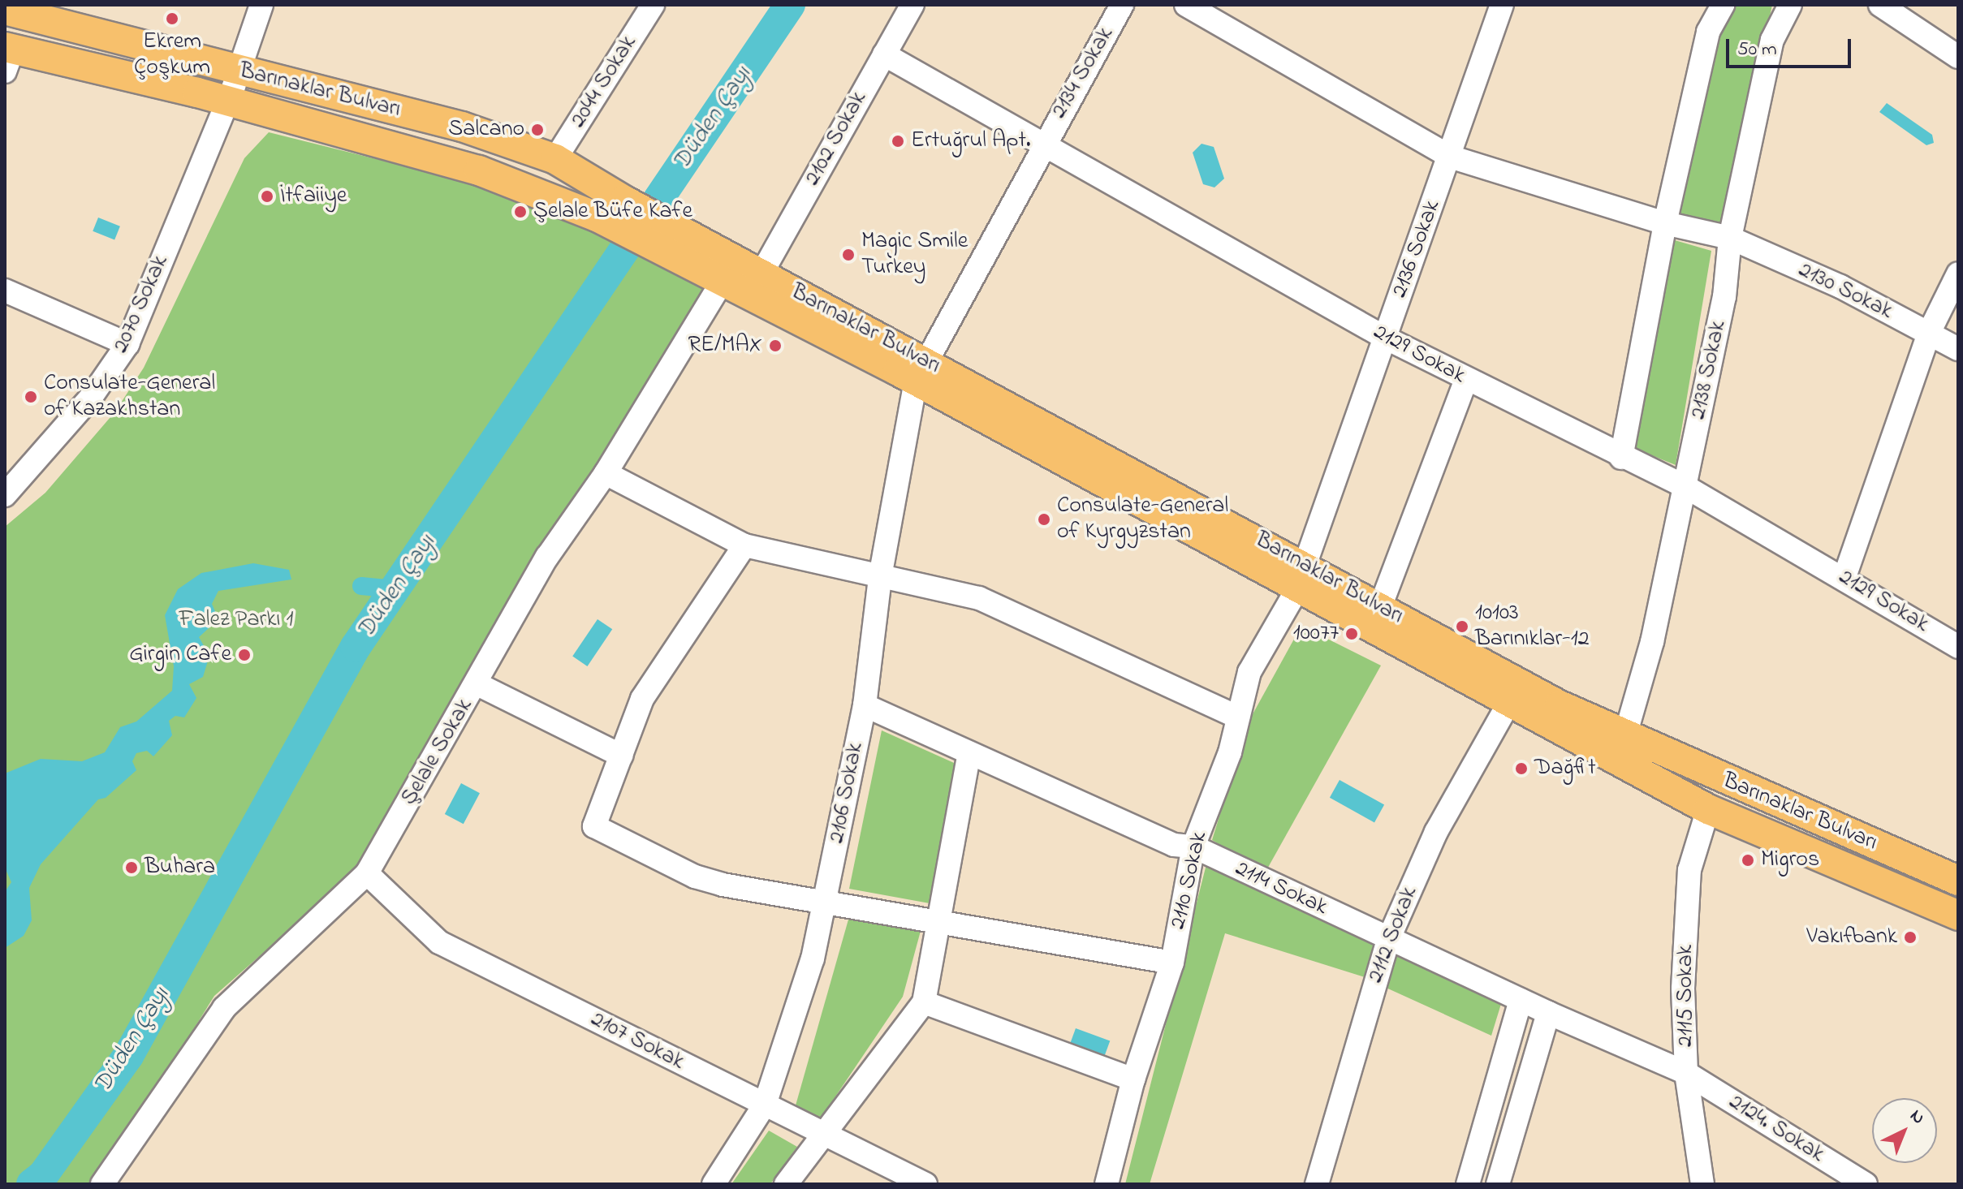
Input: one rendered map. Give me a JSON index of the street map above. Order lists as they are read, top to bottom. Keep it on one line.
{"streets":{"main road":["Barınaklar Bulvarı"],"street":["2134 Sokak","2044 Sokak","2102 Sokak","2136 Sokak","2130 Sokak","2070 Sokak","2129 Sokak","2138 Sokak","Şelale Sokak","2106 Sokak","2110 Sokak","2114 Sokak","2112 Sokak","2115 Sokak","2107 Sokak","2124. Sokak"]},"crossings":[["2134 Sokak","Barınaklar Bulvarı"],["2134 Sokak","2129 Sokak"],["2134 Sokak","2106 Sokak"],["2044 Sokak","Barınaklar Bulvarı"],["Barınaklar Bulvarı","2102 Sokak"],["Barınaklar Bulvarı","2136 Sokak"],["Barınaklar Bulvarı","2070 Sokak"],["Barınaklar Bulvarı","2138 Sokak"],["Barınaklar Bulvarı","2106 Sokak"],["Barınaklar Bulvarı","2110 Sokak"],["Barınaklar Bulvarı","2112 Sokak"],["Barınaklar Bulvarı","2115 Sokak"],["2102 Sokak","2129 Sokak"],["2136 Sokak","2130 Sokak"],["2136 Sokak","2129 Sokak"],["2136 Sokak","2110 Sokak"],["2130 Sokak","2138 Sokak"],["2129 Sokak","2138 Sokak"],["Şelale Sokak","2107 Sokak"],["2106 Sokak","2114 Sokak"],["2106 Sokak","2107 Sokak"],["2110 Sokak","2114 Sokak"],["2114 Sokak","2112 Sokak"],["2114 Sokak","2124. Sokak"],["2115 Sokak","2124. Sokak"]],"water":["Düden Çayı"],"parks":["Falez Parkı 1"],"places":["Ekrem Çoşkum","Salcano","Ertuğrul Apt.","İtfaiiye","Şelale Büfe Kafe","Magic Smile Turkey","RE/MAX","Consulate-General of Kazakhstan","Consulate-General of Kyrgyzstan","10103 Barınıklar-12","10077","Girgin Cafe","Dağfit","Migros","Buhara","Vakıfbank"],"scale_bar":"50 m","north":"top right"}
